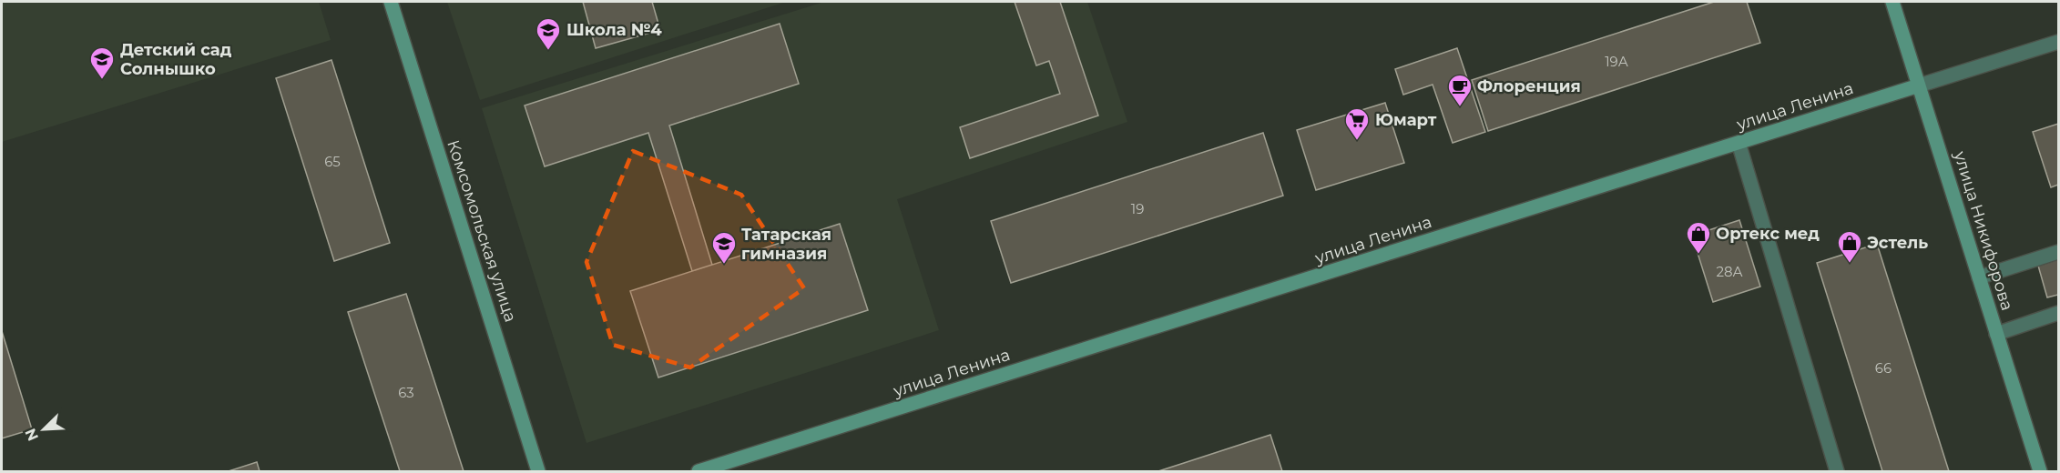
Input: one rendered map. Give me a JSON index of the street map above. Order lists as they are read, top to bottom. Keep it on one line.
{"streets":{"street":["улица Ленина","Комсомольская улица","улица Никифорова"]},"crossings":[["улица Ленина","улица Никифорова"]],"places":{"school or university":["Школа №4","Детский сад Солнышко","Татарская гимназия"],"cafe":["Флоренция"],"supermarket":["Юмарт"],"shop":["Ортекс мед","Эстель"]},"house_numbers":["19А","65","19","28А","66","63"],"north":"bottom left"}
